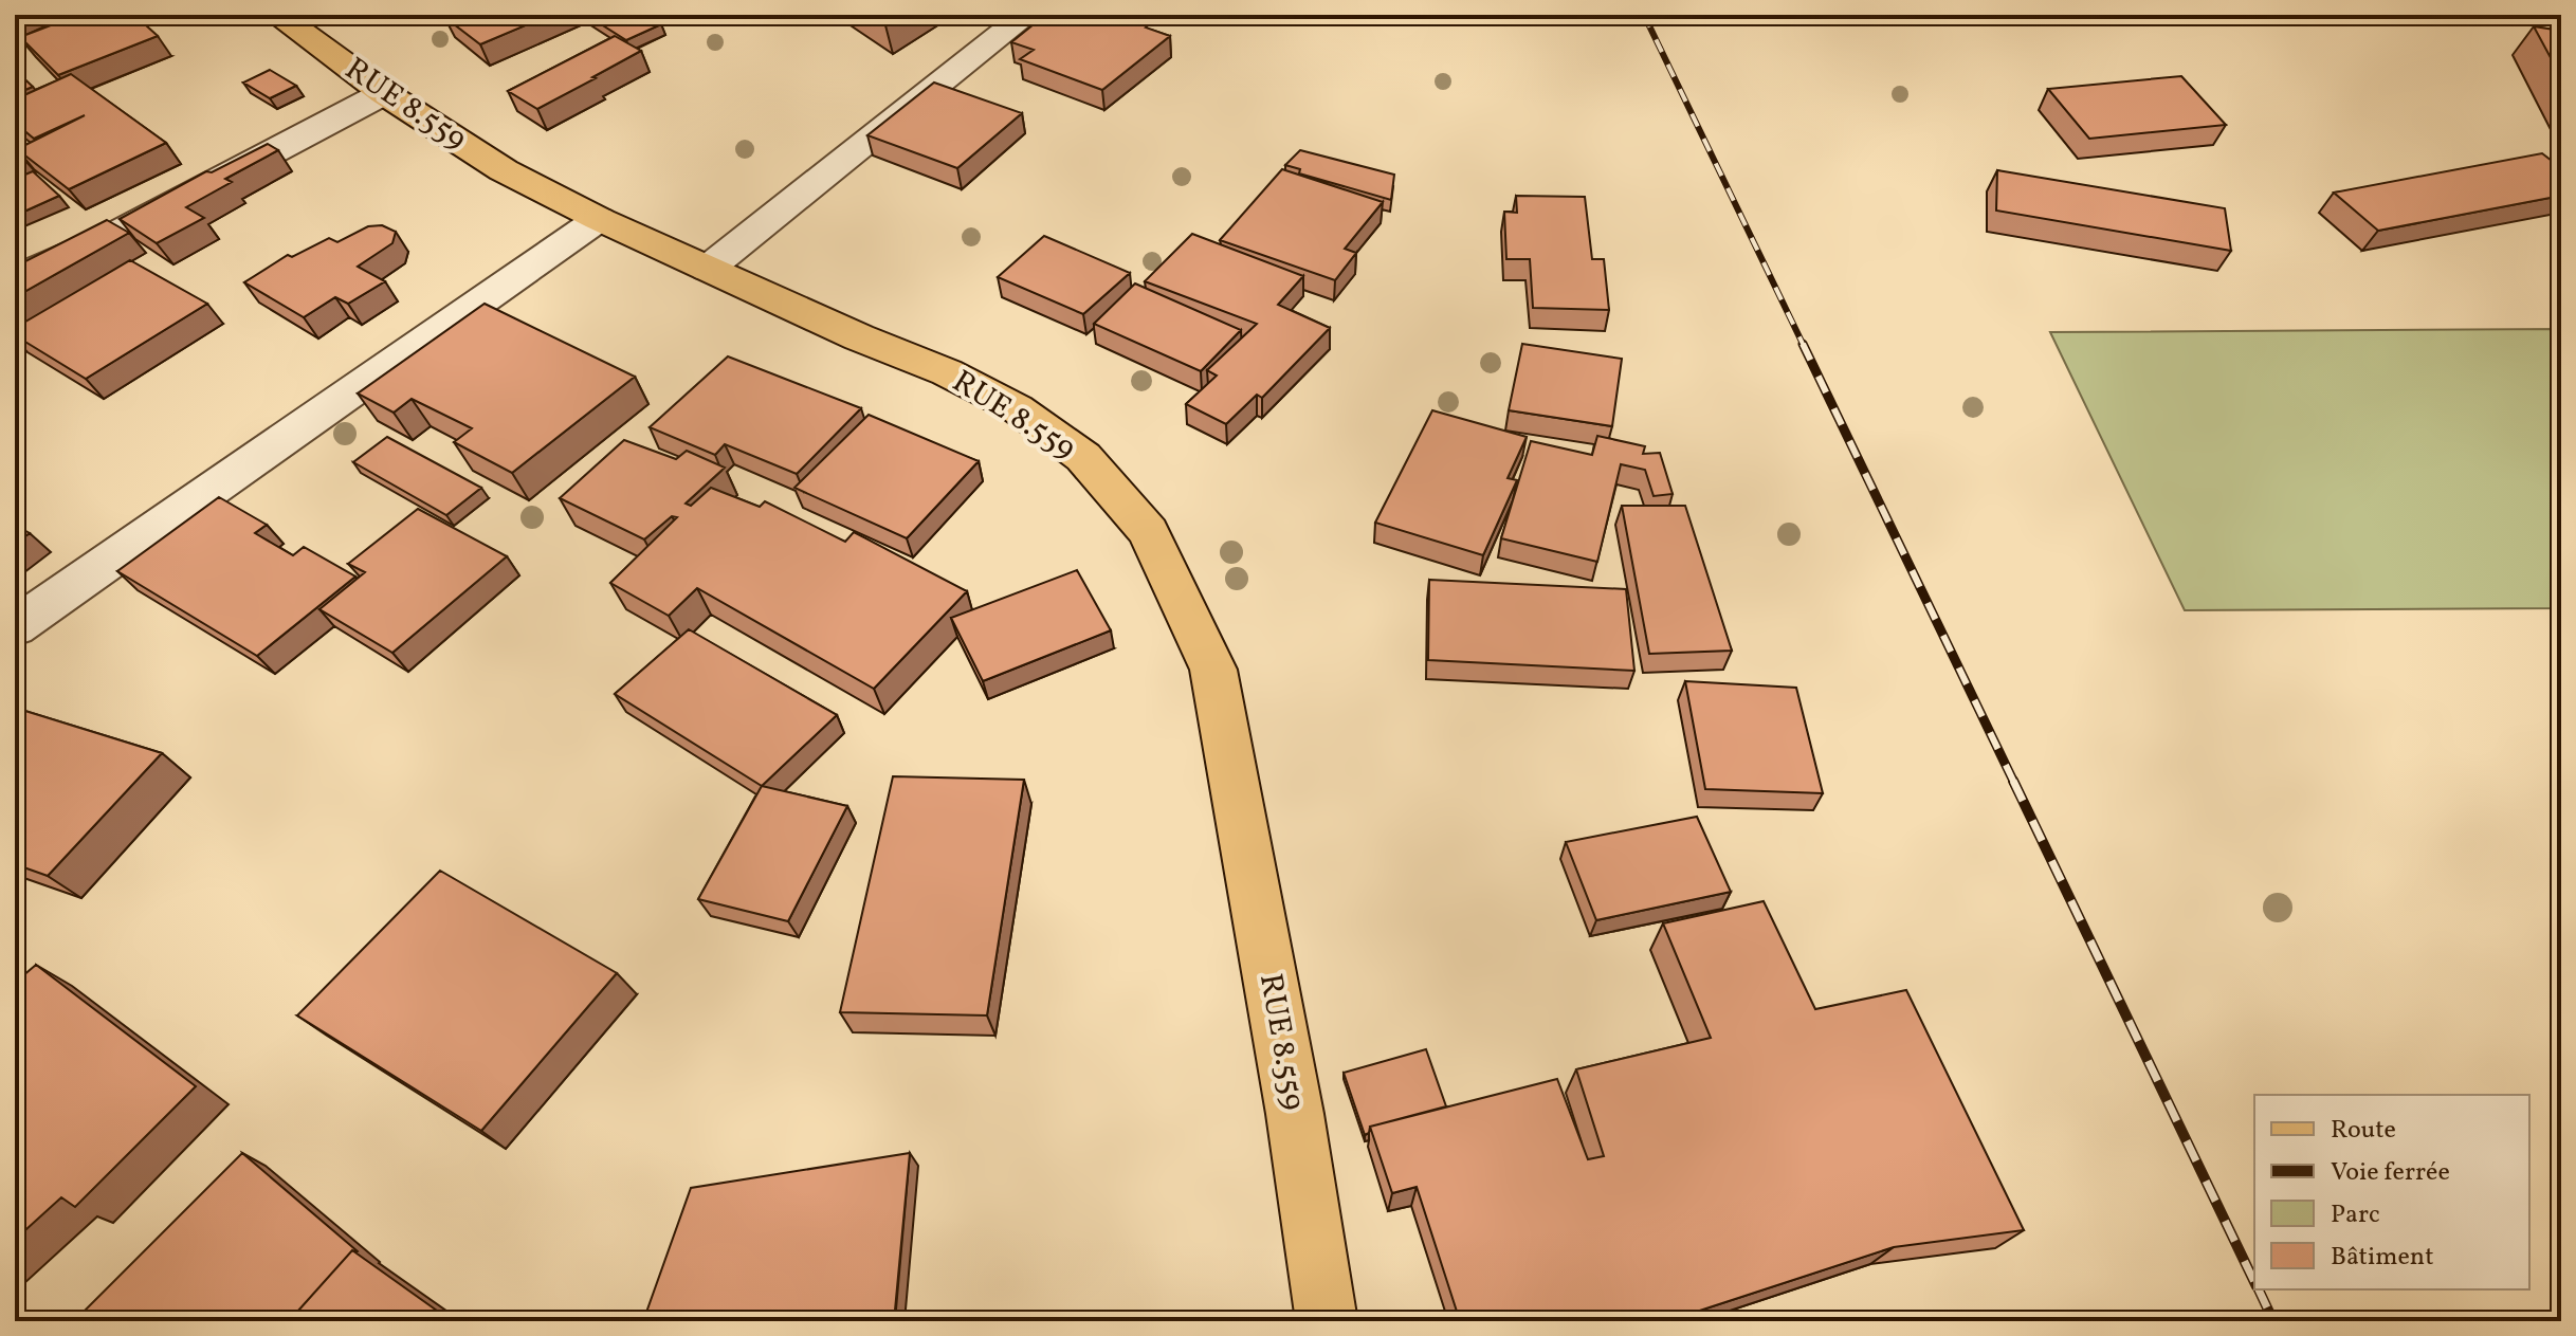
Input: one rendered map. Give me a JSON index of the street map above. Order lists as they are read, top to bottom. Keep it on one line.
{"streets":{"main road":["RUE 8.559"]},"legend":["Route","Voie ferrée","Parc","Bâtiment"]}
